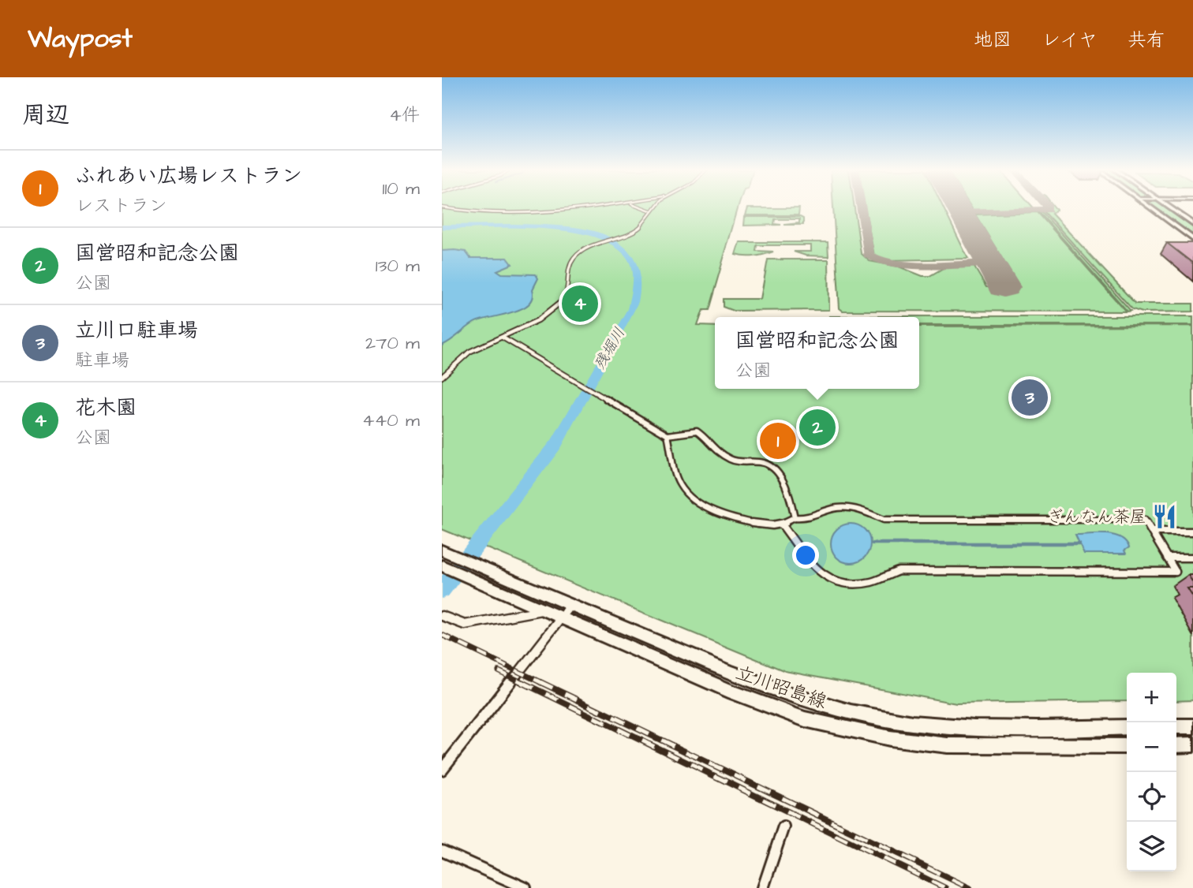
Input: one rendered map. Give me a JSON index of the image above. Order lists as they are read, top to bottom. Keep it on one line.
{"streets":{"main road":["立川昭島線"]},"water":["残堀川"],"places":{"restaurant":["ぎんなん茶屋"]},"page":{"header":"Waypost","nav":["地図","レイヤ","共有"],"heading":["周辺","4件"],"list":[{"mark":"1","name":"ふれあい広場レストラン","note":"レストラン","value":"110 m"},{"mark":"2","name":"国営昭和記念公園","note":"公園","value":"130 m"},{"mark":"3","name":"立川口駐車場","note":"駐車場","value":"270 m"},{"mark":"4","name":"花木園","note":"公園","value":"440 m"}],"pins":["4","3","2","1"],"popup":["国営昭和記念公園","公園"],"map_buttons":["+","−"]}}
